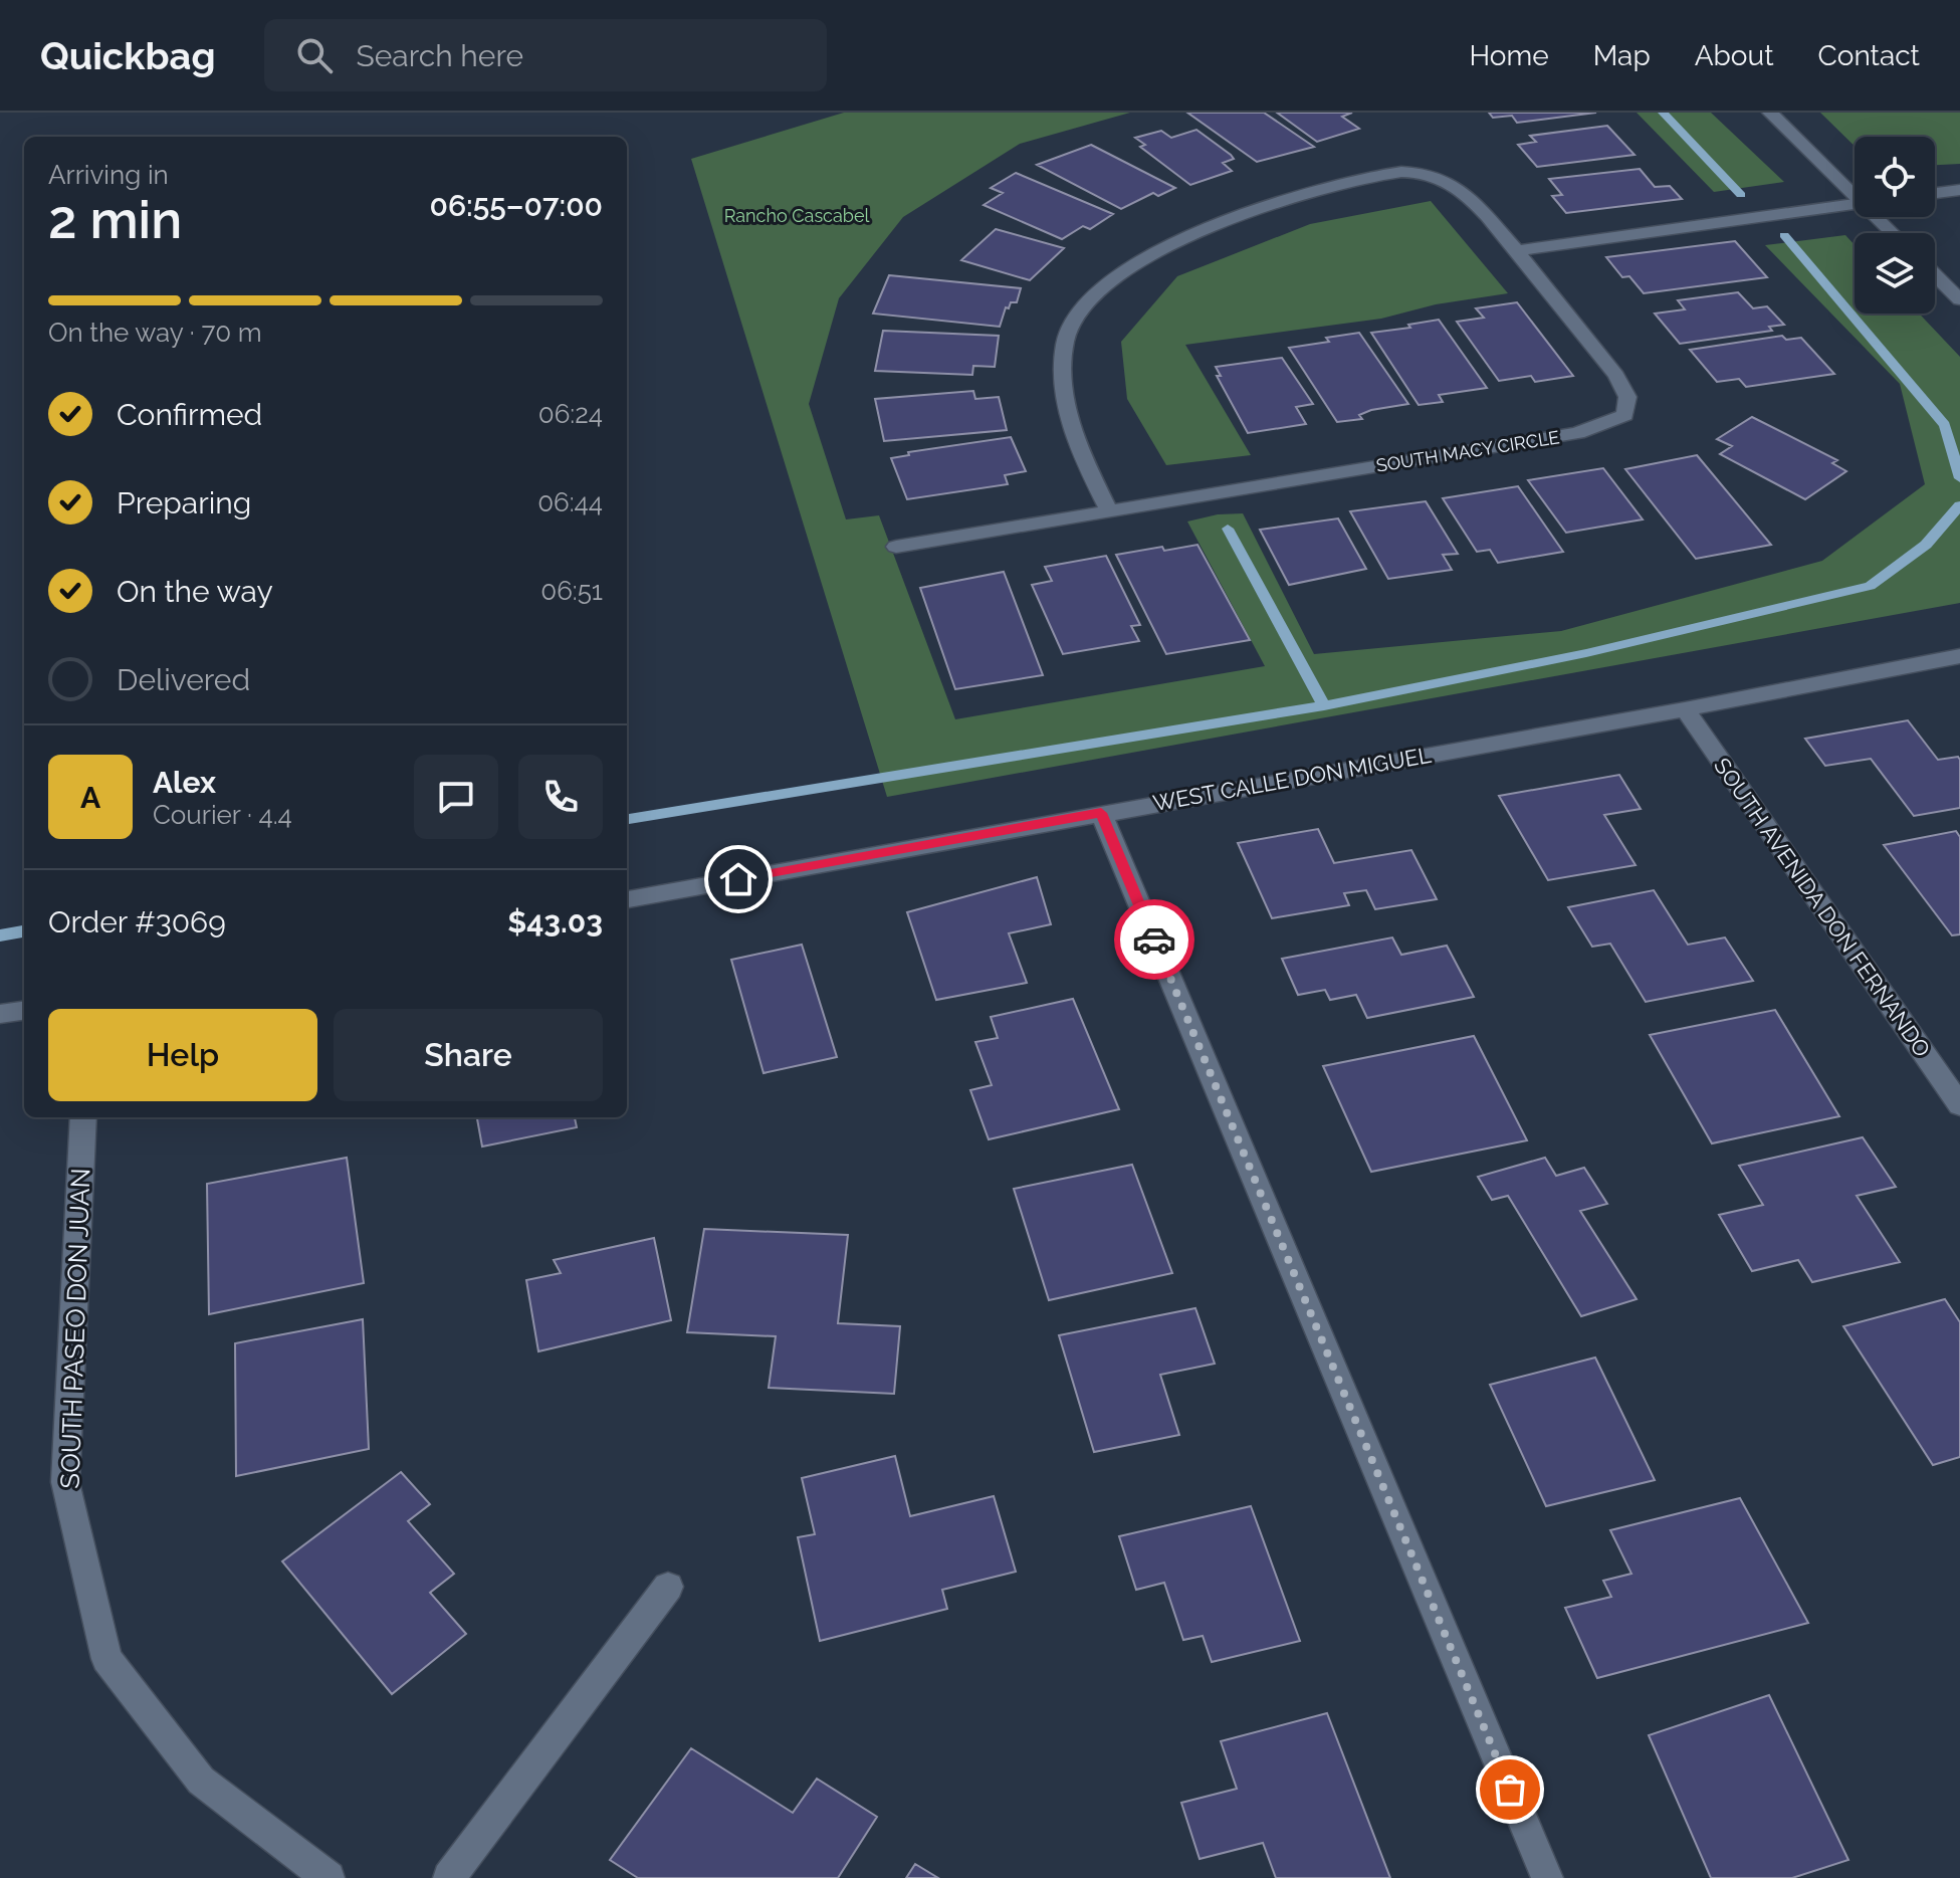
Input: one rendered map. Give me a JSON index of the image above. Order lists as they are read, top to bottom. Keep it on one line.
{"streets":{"street":["SOUTH MACY CIRCLE","WEST CALLE DON MIGUEL","SOUTH AVENIDA DON FERNANDO","SOUTH PASEO DON JUAN"]},"crossings":[["WEST CALLE DON MIGUEL","SOUTH AVENIDA DON FERNANDO"]],"parks":["Rancho Cascabel"],"page":{"header":"Quickbag","search":"Search here","nav":["Home","Map","About","Contact"],"heading":["2 min","Arriving in","06:55–07:00"],"panel":["Alex","Courier · 4.4","Order #3069","$43.03"],"bar":"On the way · 70 m","list":[["Confirmed","06:24"],["Preparing","06:44"],["On the way","06:51"],"Delivered"],"round":"A","buttons":["Help","Share"]}}
